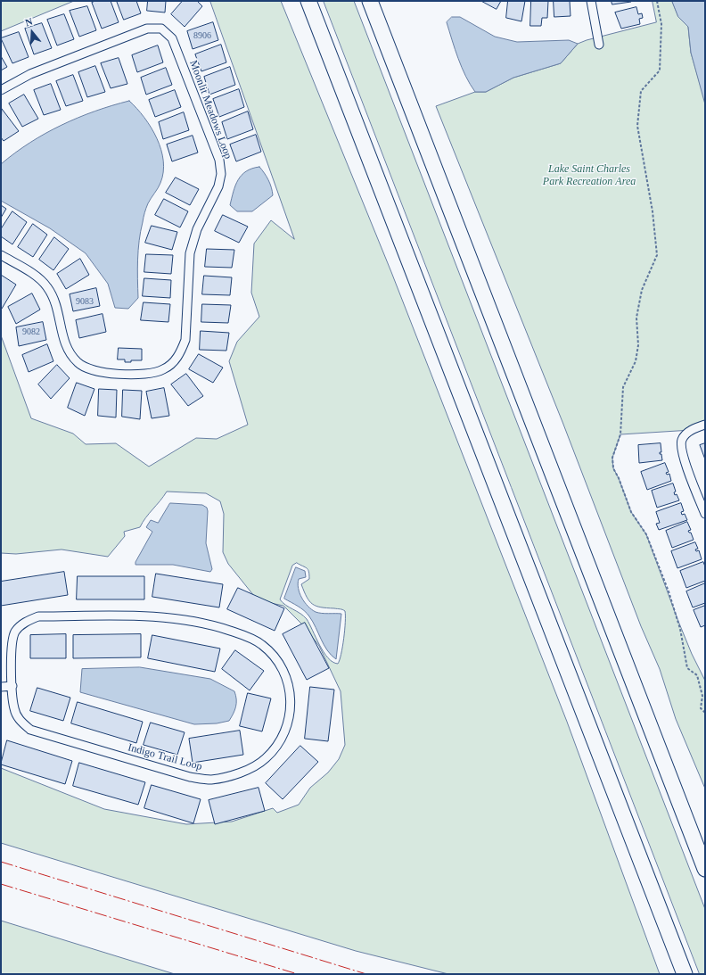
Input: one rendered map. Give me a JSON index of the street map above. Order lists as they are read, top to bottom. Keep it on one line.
{"streets":{"street":["Moonlit Meadows Loop","Indigo Trail Loop"]},"parks":["Lake Saint Charles Park Recreation Area"],"house_numbers":["8906","9083","9082"],"north":"top"}
